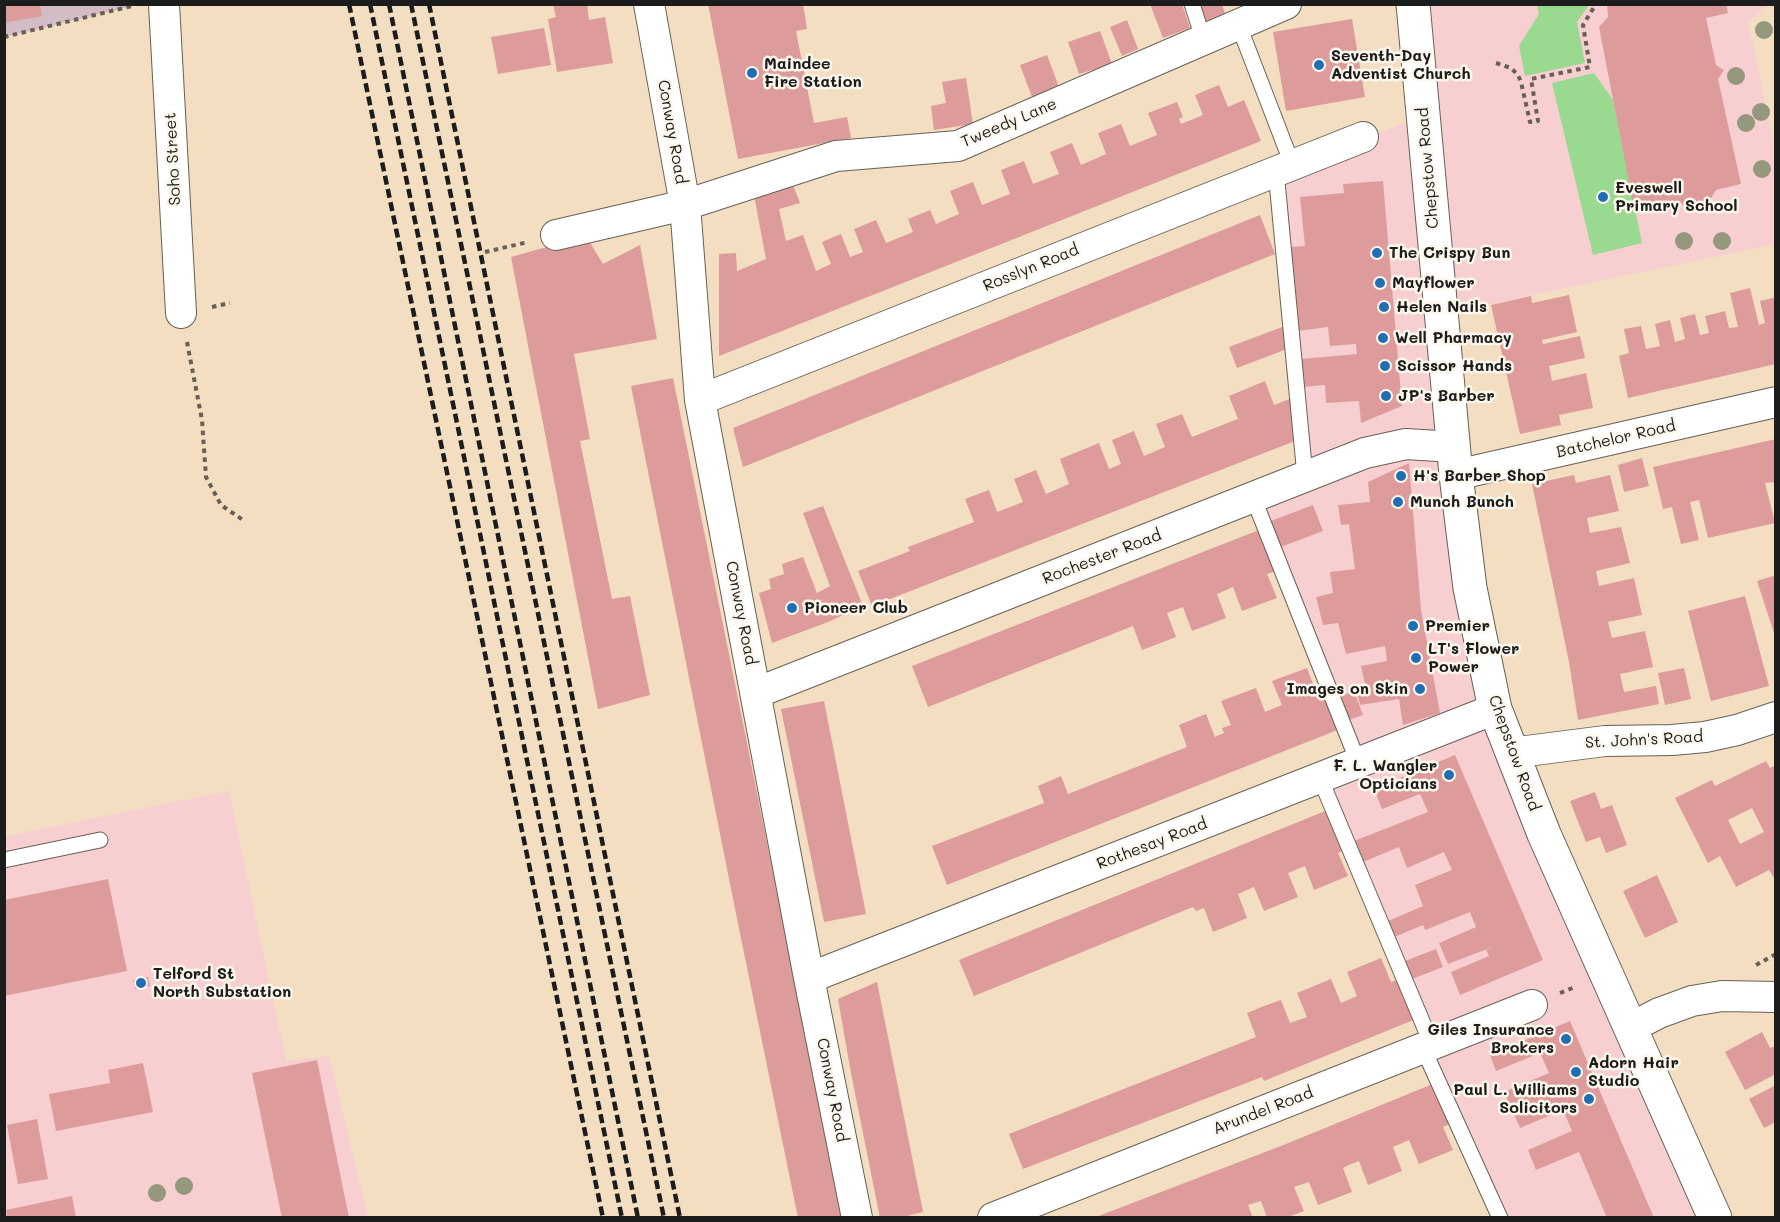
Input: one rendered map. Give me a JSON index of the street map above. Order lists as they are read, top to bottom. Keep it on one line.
{"streets":{"main road":["Chepstow Road"],"street":["Tweedy Lane","Conway Road","Soho Street","Rosslyn Road","Batchelor Road","Rochester Road","St. John's Road","Rothesay Road","Arundel Road"]},"crossings":[["Tweedy Lane","Conway Road"],["Conway Road","Rosslyn Road"],["Conway Road","Rochester Road"],["Conway Road","Rothesay Road"],["Chepstow Road","Batchelor Road"],["Chepstow Road","Rochester Road"],["Chepstow Road","St. John's Road"],["Chepstow Road","Rothesay Road"],["Batchelor Road","Rochester Road"]],"places":["Seventh-Day Adventist Church","Maindee Fire Station","Eveswell Primary School","The Crispy Bun","Mayflower","Helen Nails","Well Pharmacy","Scissor Hands","JP's Barber","H's Barber Shop","Munch Bunch","Pioneer Club","Premier","LT's Flower Power","Images on Skin","F. L. Wangler Opticians","Telford St North Substation","Giles Insurance Brokers","Adorn Hair Studio","Paul L. Williams Solicitors"]}
